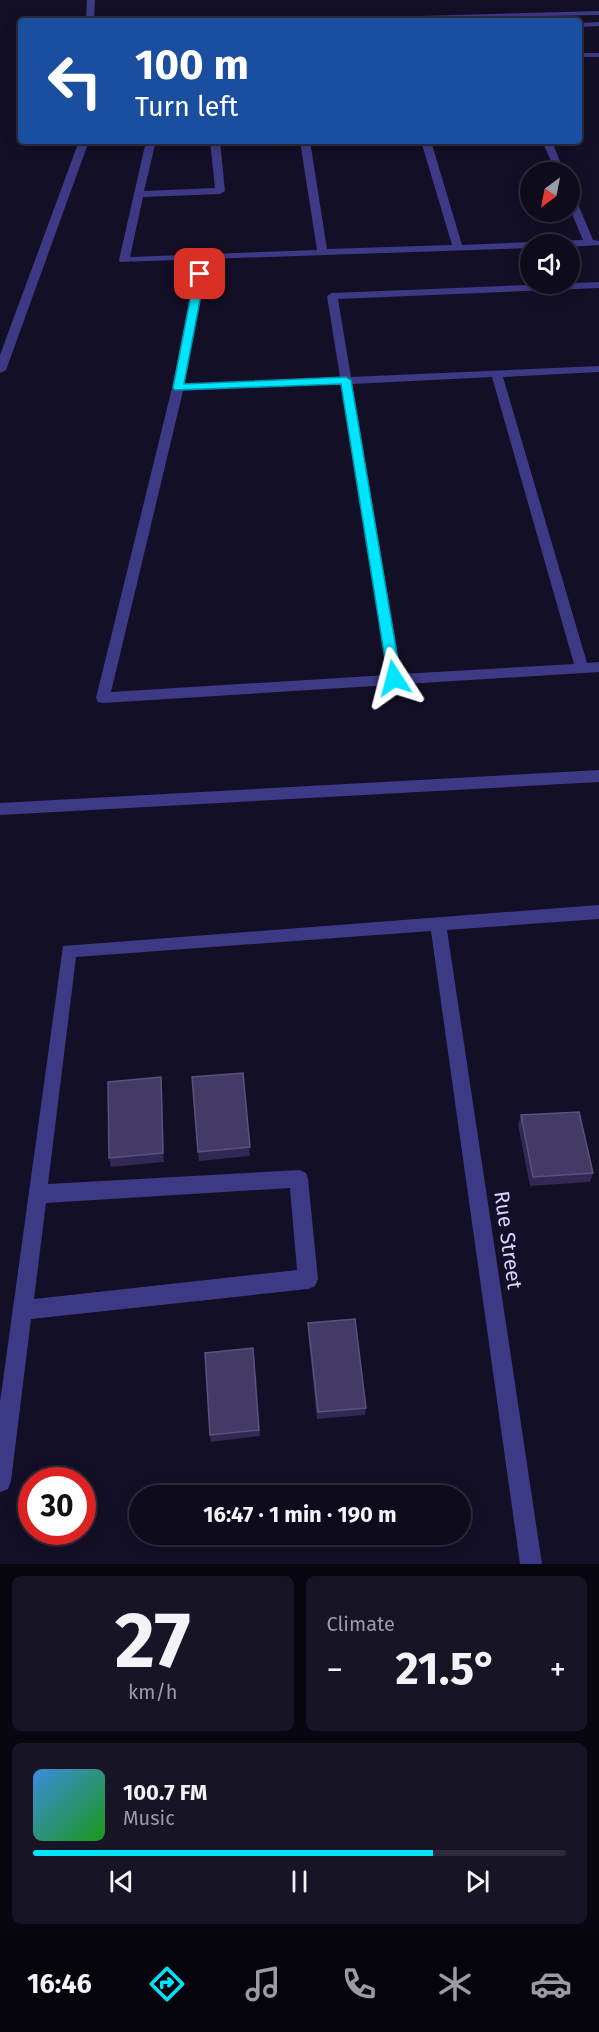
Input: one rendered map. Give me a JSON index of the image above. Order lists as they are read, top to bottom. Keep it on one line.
{"streets":{"street":["Rue Street"]},"north":"bottom left","page":{"turn":["100 m","Turn left"],"limit":"30","trip":"16:47 · 1 min · 190 m","tile":[["27","km/h"],"Climate"],"heat":["−","21.5°","+"],"song":["100.7 FM","Music"],"tabs":"16:46"}}
